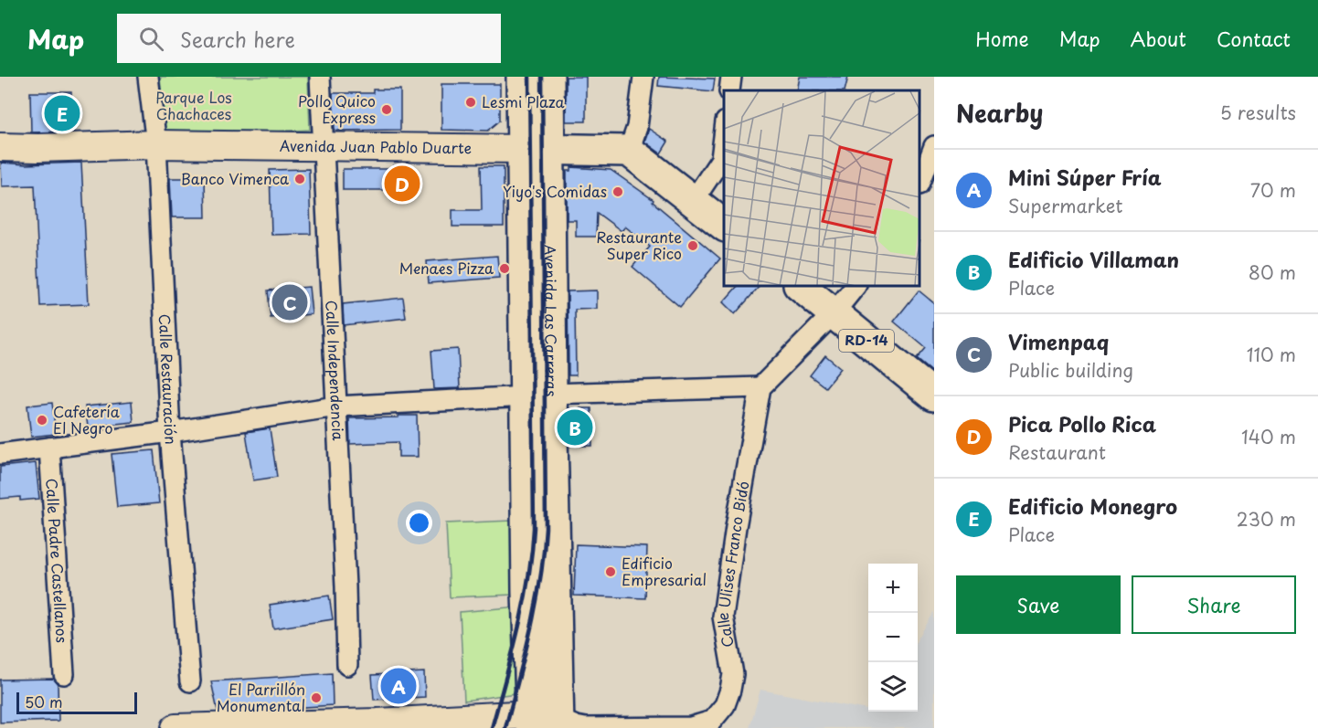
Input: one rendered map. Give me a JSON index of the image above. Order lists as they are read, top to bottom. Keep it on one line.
{"streets":{"main road":["Avenida Juan Pablo Duarte","Avenida Las Carreras","RD-14"],"street":["Calle Independencia","Calle Restauración","Calle Padre Castellanos","Calle Ulises Franco Bidó"]},"crossings":[["Avenida Juan Pablo Duarte","Avenida Las Carreras"],["Avenida Juan Pablo Duarte","Calle Independencia"],["Avenida Juan Pablo Duarte","Calle Restauración"],["Avenida Las Carreras","Calle Ulises Franco Bidó"]],"parks":["Parque Los Chachaces"],"places":["Lesmi Plaza","Pollo Quico Express","Banco Vimenca","Yiyo's Comidas","Restaurante Super Rico","Menaes Pizza","Cafetería El Negro","Edificio Empresarial","El Parrillón Monumental"],"scale_bar":"50 m","page":{"header":"Map","search":"Search here","nav":["Home","Map","About","Contact"],"heading":["Nearby","5 results"],"pins":["E","D","C","B","A"],"list":[{"mark":"A","name":"Mini Súper Fría","note":"Supermarket","value":"70 m"},{"mark":"B","name":"Edificio Villaman","note":"Place","value":"80 m"},{"mark":"C","name":"Vimenpaq","note":"Public building","value":"110 m"},{"mark":"D","name":"Pica Pollo Rica","note":"Restaurant","value":"140 m"},{"mark":"E","name":"Edificio Monegro","note":"Place","value":"230 m"}],"buttons":["Save","Share"],"map_buttons":["+","−"],"scale":"50 m"}}
